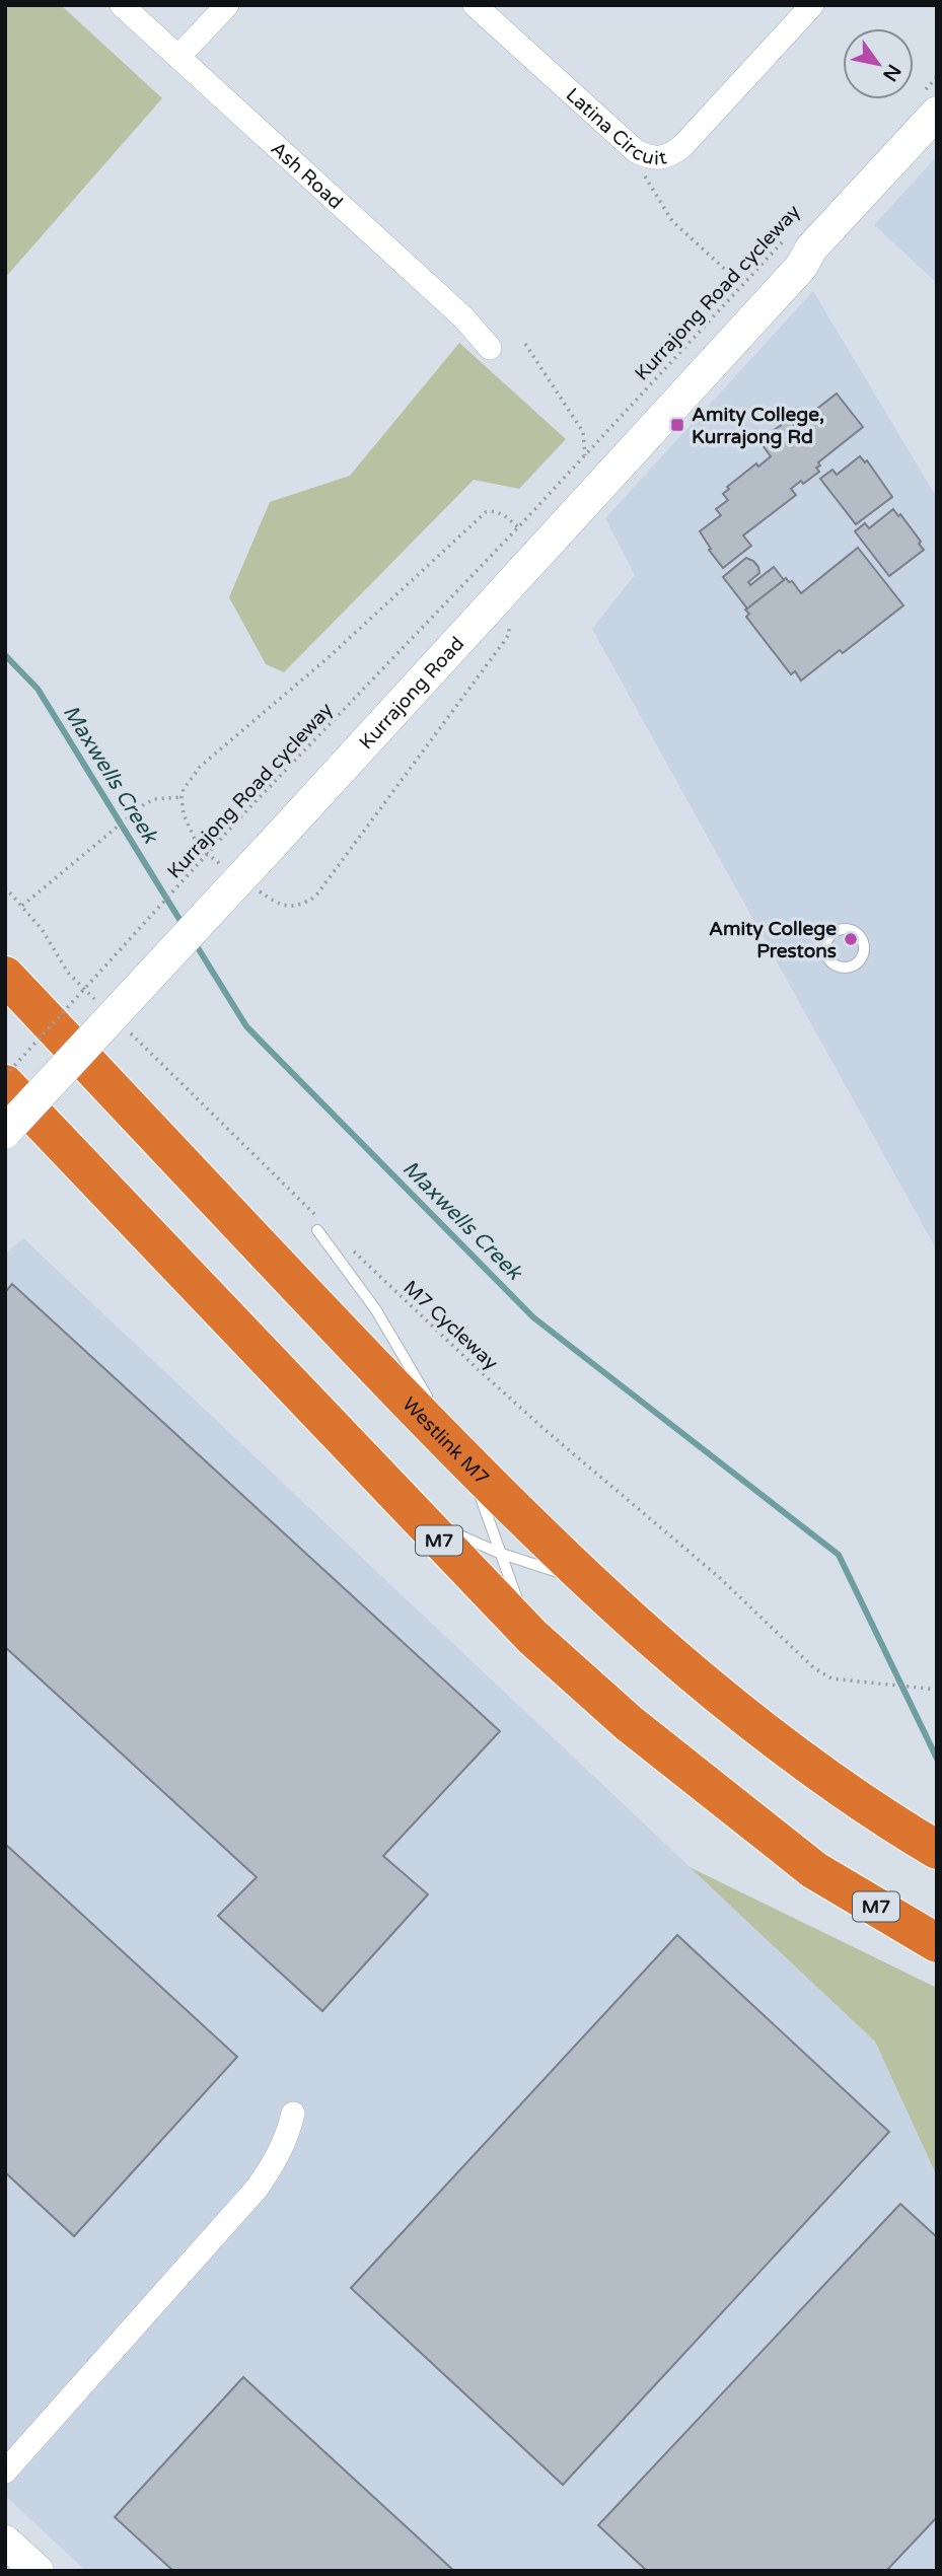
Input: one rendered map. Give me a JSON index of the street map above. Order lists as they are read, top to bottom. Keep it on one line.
{"streets":{"highway":["Westlink M7","M7"],"main road":["Kurrajong Road"],"street":["Latina Circuit","Ash Road"],"path":["Kurrajong Road cycleway","M7 Cycleway"]},"crossings":[["Kurrajong Road cycleway","Kurrajong Road"]],"water":["Maxwells Creek"],"places":{"transit":["Amity College, Kurrajong Rd"],"other":["Amity College Prestons"]},"north":"bottom right"}
